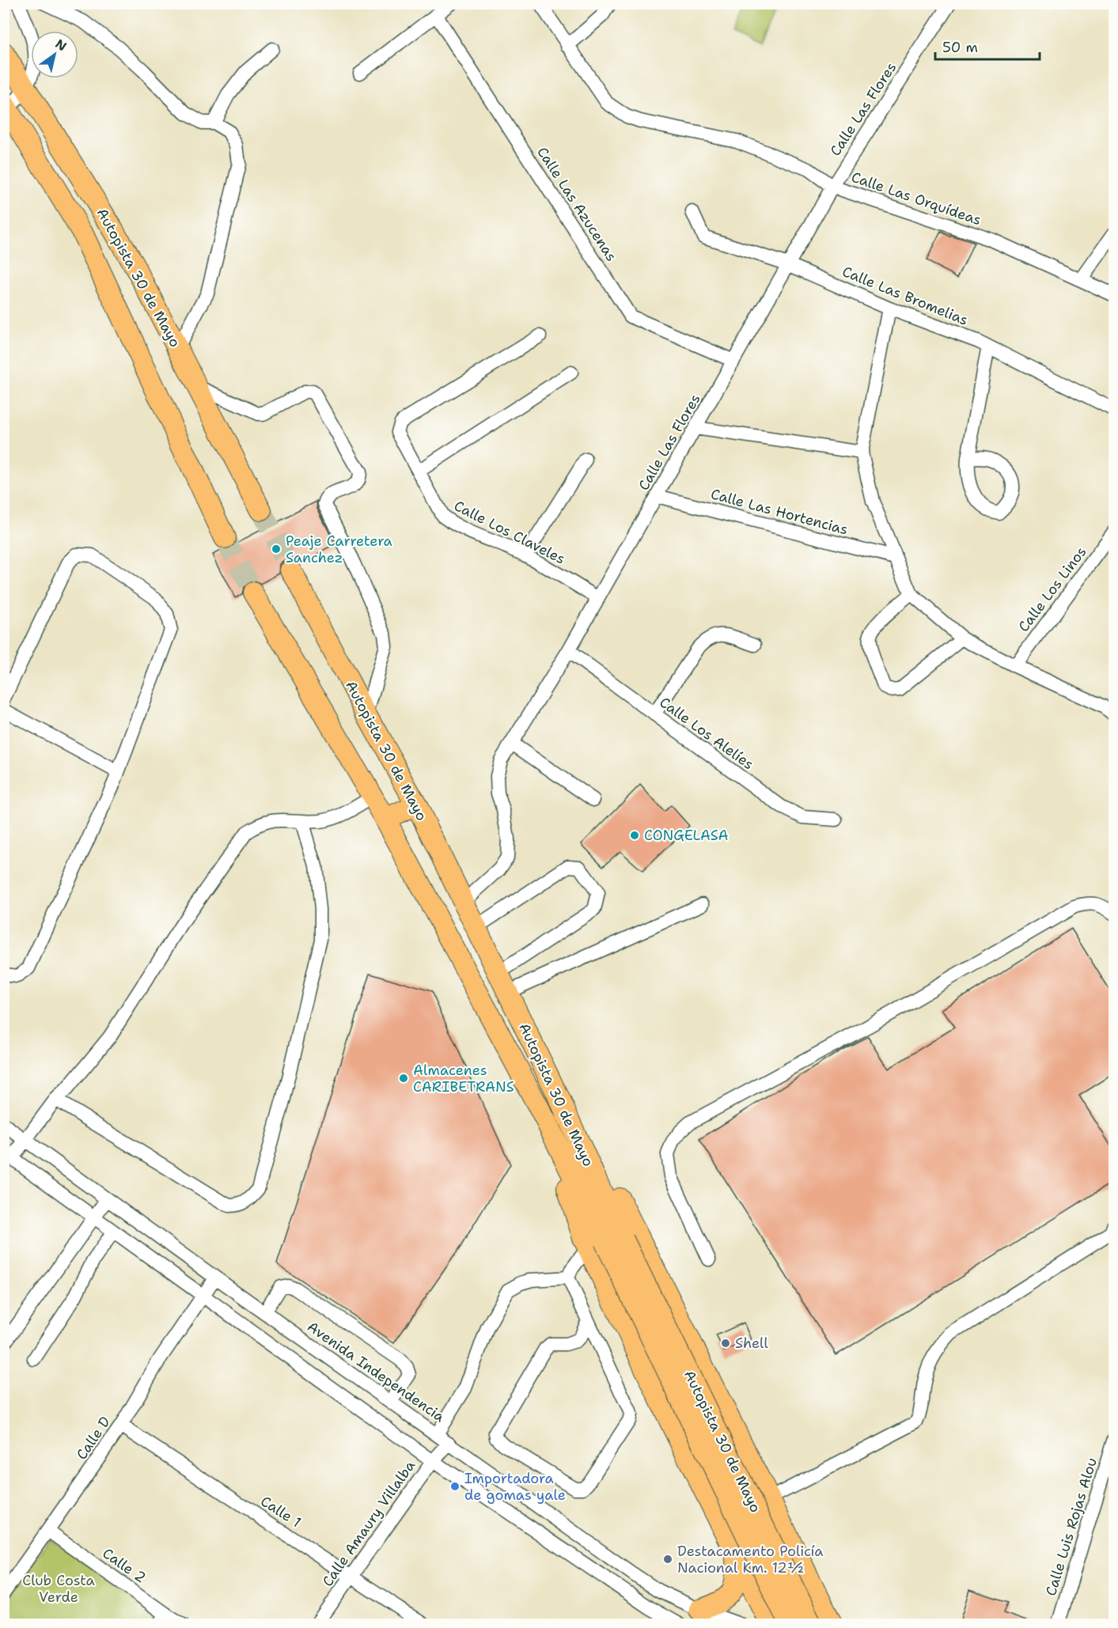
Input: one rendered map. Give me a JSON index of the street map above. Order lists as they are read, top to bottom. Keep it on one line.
{"streets":{"highway":["Autopista 30 de Mayo"],"street":["Calle Las Flores","Calle Las Orquídeas","Calle Las Azucenas","Calle Las Bromelias","Calle Las Hortencias","Calle Los Claveles","Calle Los Linos","Calle Los Alelíes","Avenida Independencia","Calle D","Calle 1","Calle Amaury Villalba","Calle Luis Rojas Alou","Calle 2"]},"crossings":[["Calle Las Flores","Calle Las Orquídeas"],["Calle Las Flores","Calle Las Azucenas"],["Calle Las Flores","Autopista 30 de Mayo"],["Calle Las Flores","Calle Las Bromelias"],["Calle Las Flores","Calle Las Hortencias"],["Calle Las Flores","Calle Los Claveles"],["Calle Las Flores","Calle Los Alelíes"],["Avenida Independencia","Calle D"],["Avenida Independencia","Calle Amaury Villalba"],["Calle D","Calle 1"],["Calle D","Calle 2"],["Calle 1","Calle Amaury Villalba"]],"parks":["Club Costa Verde"],"places":["Peaje Carretera Sanchez","CONGELASA","Almacenes CARIBETRANS","Shell","Importadora de gomas yale","Destacamento Policía Nacional Km. 12½"],"scale_bar":"50 m","north":"top right"}
